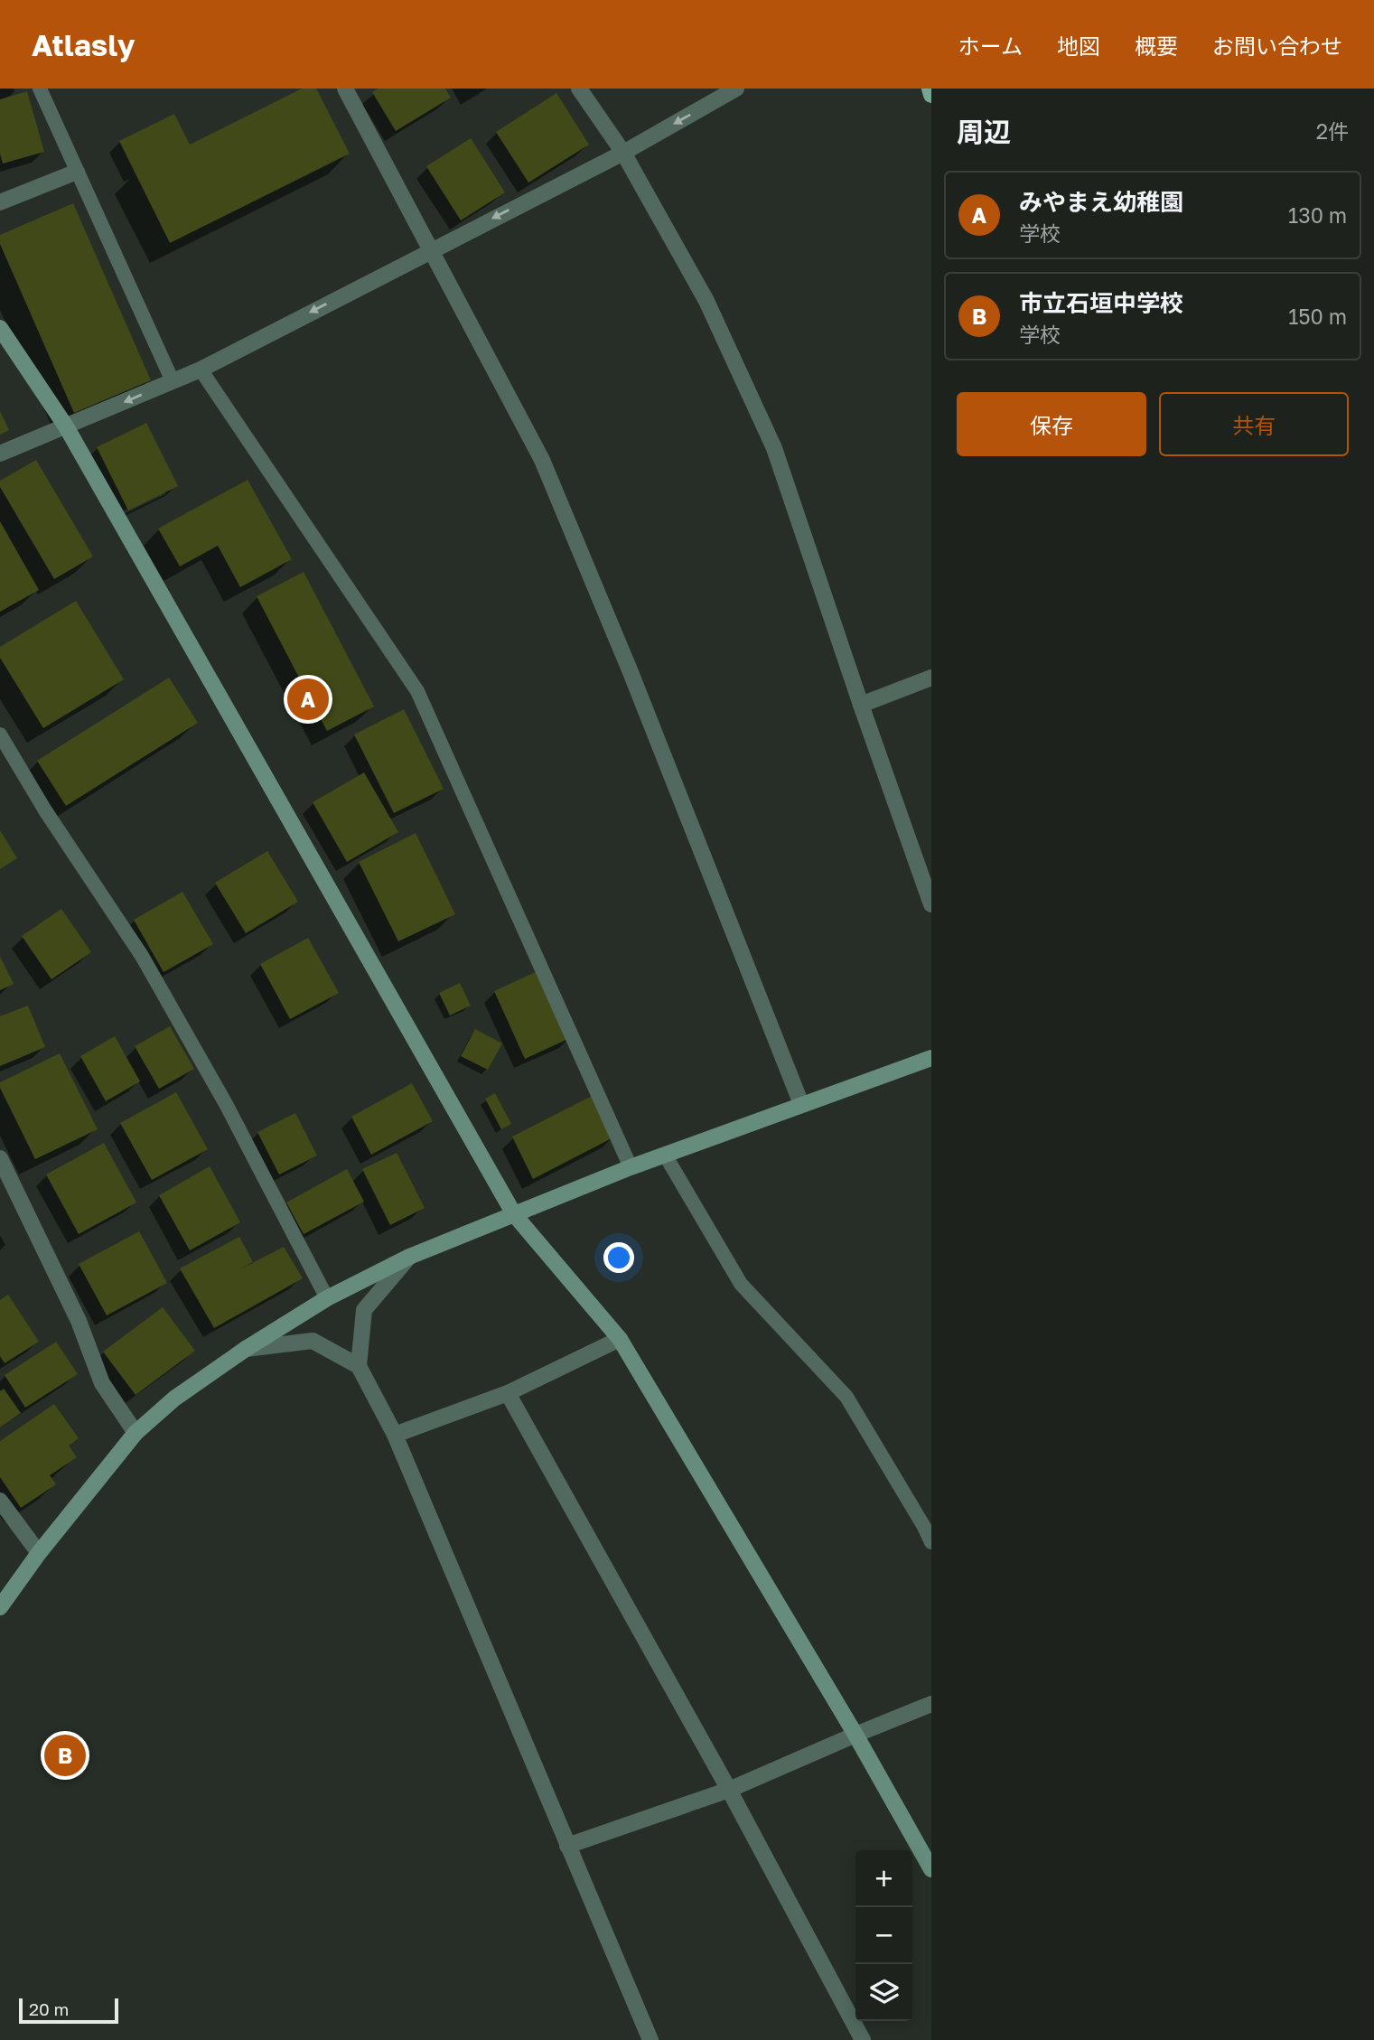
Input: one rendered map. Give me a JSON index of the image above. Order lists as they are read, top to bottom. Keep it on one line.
{"scale_bar":"20 m","page":{"header":"Atlasly","nav":["ホーム","地図","概要","お問い合わせ"],"heading":["周辺","2件"],"list":[{"mark":"A","name":"みやまえ幼稚園","note":"学校","value":"130 m"},{"mark":"B","name":"市立石垣中学校","note":"学校","value":"150 m"}],"buttons":["保存","共有"],"pins":["A","B"],"map_buttons":["+","−"],"scale":"20 m"}}
